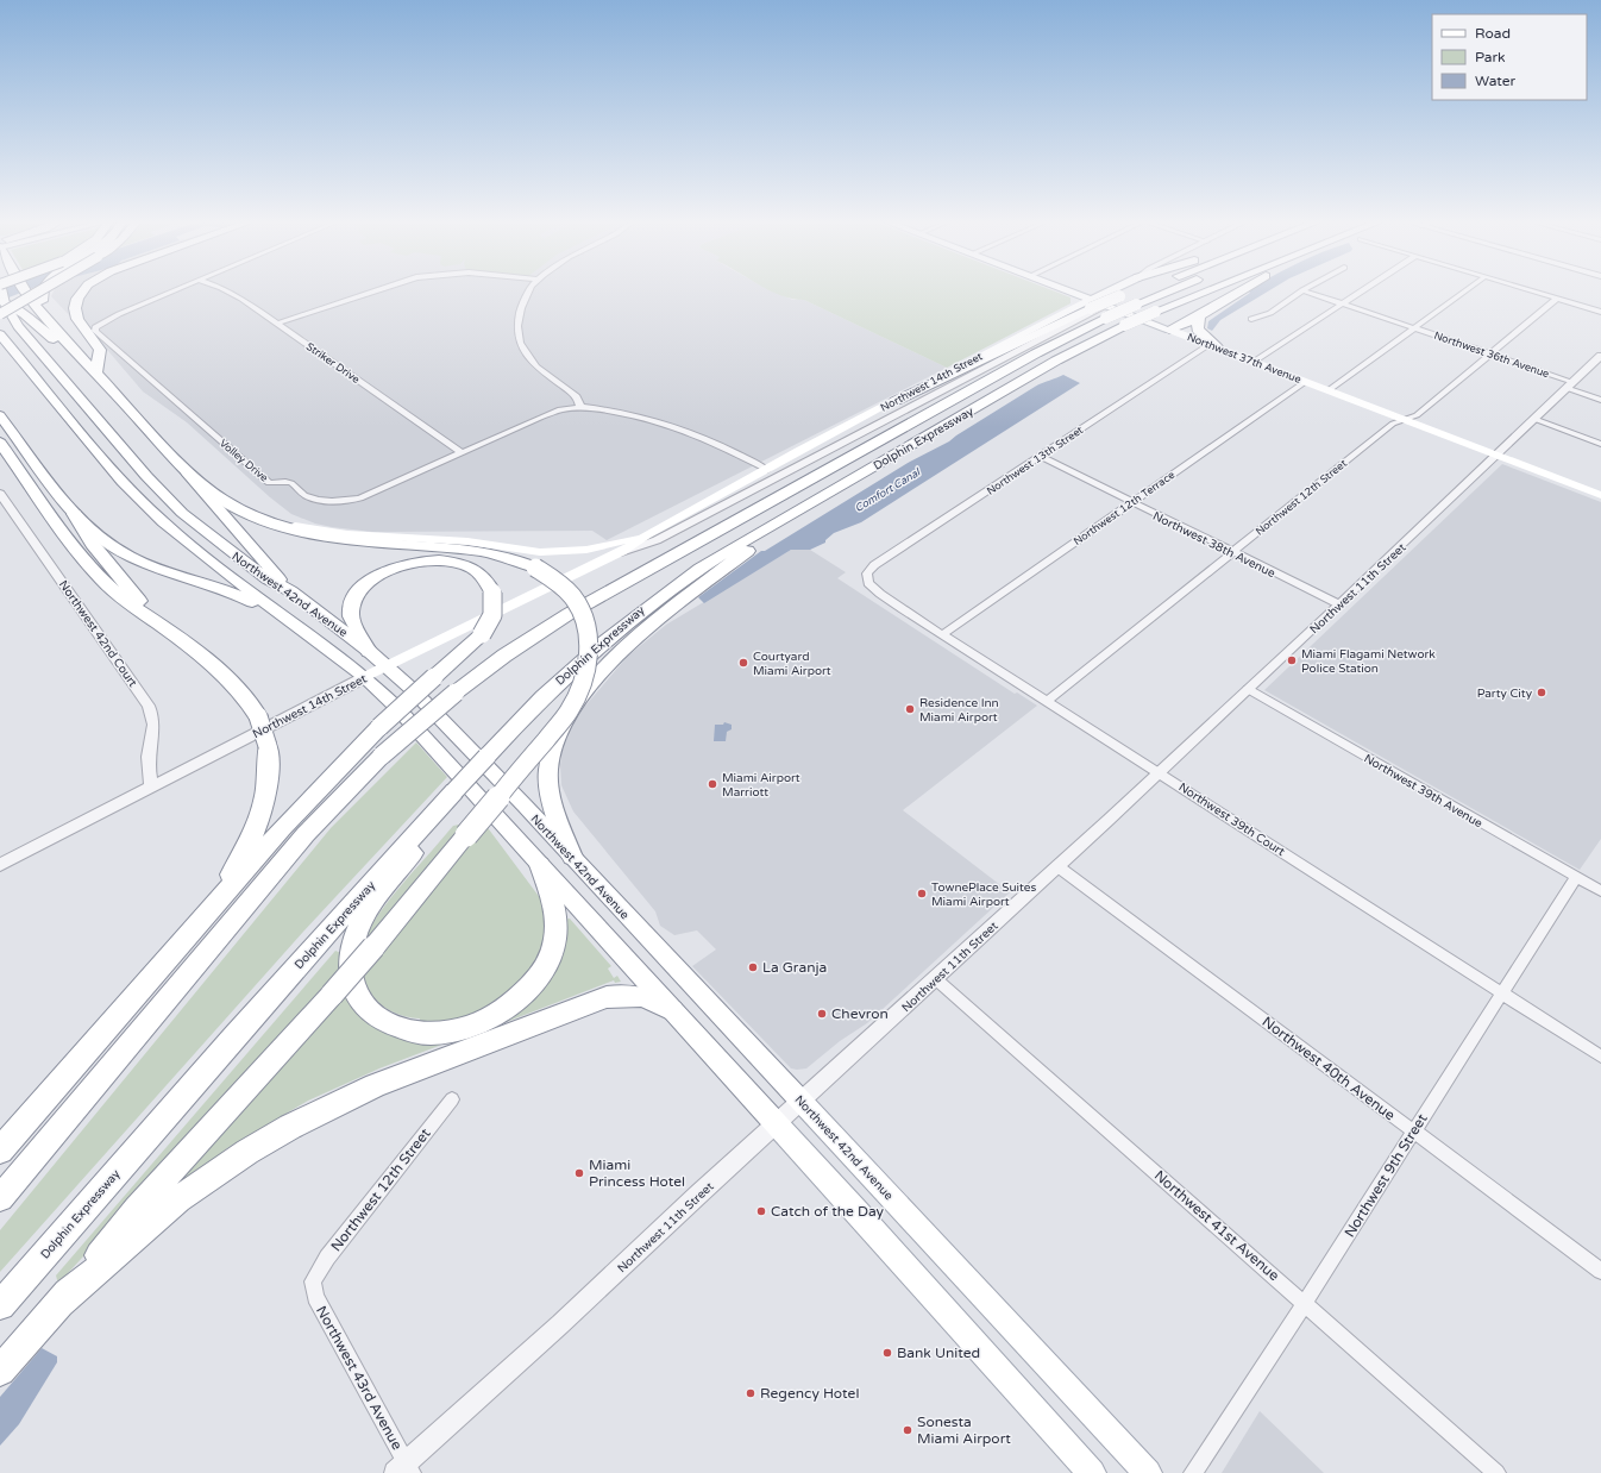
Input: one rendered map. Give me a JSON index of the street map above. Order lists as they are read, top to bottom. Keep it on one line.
{"streets":{"highway":["Dolphin Expressway"],"main road":["Northwest 37th Avenue","Northwest 14th Street","Northwest 42nd Avenue"],"street":["Northwest 36th Avenue","Striker Drive","Volley Drive","Northwest 13th Street","Northwest 12th Street","Northwest 12th Terrace","Northwest 38th Avenue","Northwest 11th Street","Northwest 42nd Court","Northwest 39th Avenue","Northwest 39th Court","Northwest 40th Avenue","Northwest 9th Street","Northwest 41st Avenue","Northwest 43rd Avenue"]},"crossings":[["Northwest 36th Avenue","Northwest 12th Street"],["Northwest 36th Avenue","Northwest 11th Street"],["Northwest 37th Avenue","Northwest 14th Street"],["Northwest 37th Avenue","Dolphin Expressway"],["Northwest 37th Avenue","Northwest 13th Street"],["Northwest 37th Avenue","Northwest 12th Street"],["Northwest 37th Avenue","Northwest 12th Terrace"],["Northwest 37th Avenue","Northwest 11th Street"],["Striker Drive","Volley Drive"],["Northwest 14th Street","Dolphin Expressway"],["Northwest 14th Street","Volley Drive"],["Northwest 14th Street","Northwest 42nd Avenue"],["Northwest 14th Street","Northwest 42nd Court"],["Northwest 13th Street","Northwest 38th Avenue"],["Northwest 13th Street","Northwest 39th Court"],["Northwest 12th Street","Northwest 38th Avenue"],["Northwest 12th Street","Northwest 39th Court"],["Northwest 12th Street","Northwest 43rd Avenue"],["Northwest 12th Terrace","Northwest 38th Avenue"],["Northwest 12th Terrace","Northwest 39th Court"],["Northwest 38th Avenue","Northwest 11th Street"],["Northwest 11th Street","Northwest 42nd Avenue"],["Northwest 11th Street","Northwest 39th Avenue"],["Northwest 11th Street","Northwest 39th Court"],["Northwest 11th Street","Northwest 40th Avenue"],["Northwest 11th Street","Northwest 41st Avenue"],["Northwest 11th Street","Northwest 43rd Avenue"],["Northwest 39th Avenue","Northwest 9th Street"],["Northwest 39th Court","Northwest 9th Street"],["Northwest 40th Avenue","Northwest 9th Street"],["Northwest 9th Street","Northwest 41st Avenue"]],"water":["Comfort Canal"],"places":["Miami Flagami Network Police Station","Courtyard Miami Airport","Party City","Residence Inn Miami Airport","Miami Airport Marriott","TownePlace Suites Miami Airport","La Granja","Chevron","Miami Princess Hotel","Catch of the Day","Bank United","Regency Hotel","Sonesta Miami Airport"],"legend":["Road","Park","Water"]}
